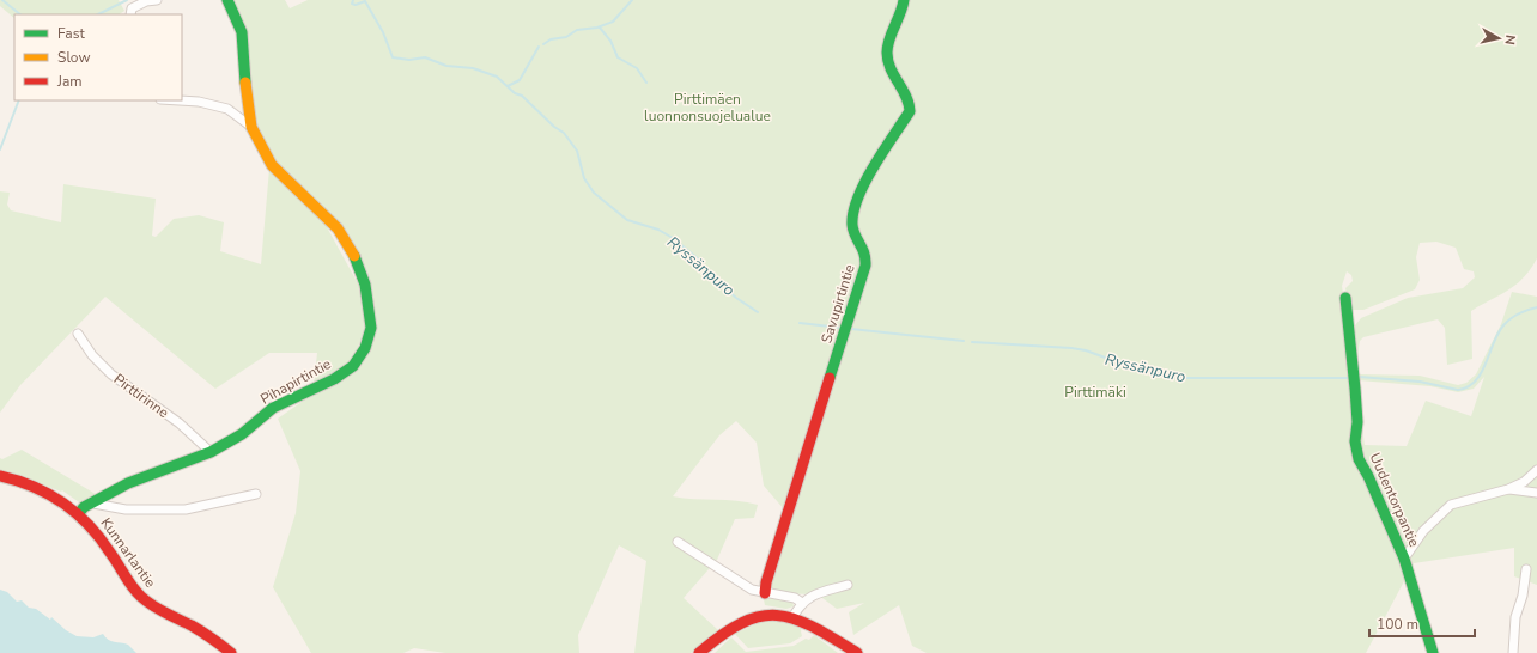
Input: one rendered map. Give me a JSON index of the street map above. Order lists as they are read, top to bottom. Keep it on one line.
{"streets":{"street":["Savupirtintie","Pihapirtintie","Pirttirinne","Uudentorpantie","Kunnarlantie"]},"crossings":[["Pihapirtintie","Pirttirinne"],["Pihapirtintie","Kunnarlantie"]],"water":["Ryssänpuro"],"parks":["Pirttimäen luonnonsuojelualue","Pirttimäki"],"legend":["Fast","Slow","Jam"],"scale_bar":"100 m","north":"right"}
